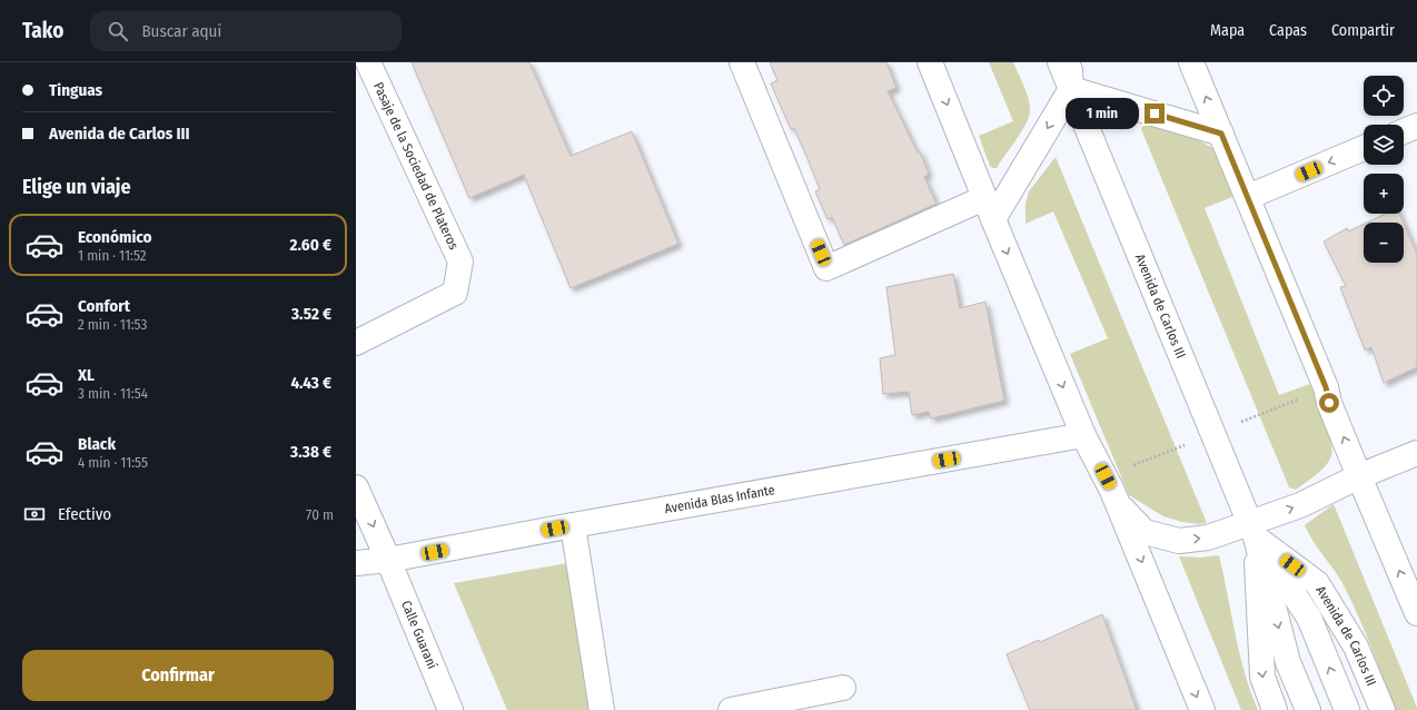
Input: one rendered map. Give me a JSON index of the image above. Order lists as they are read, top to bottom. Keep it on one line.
{"streets":{"street":["Pasaje de la Sociedad de Plateros","Avenida de Carlos III","Avenida Blas Infante","Calle Guaraní"]},"crossings":[["Avenida Blas Infante","Calle Guaraní"]],"page":{"header":"Tako","search":"Buscar aquí","nav":["Mapa","Capas","Compartir"],"banner":["Tinguas","Avenida de Carlos III"],"map_buttons":["+","−"],"bubble":"1 min","heading":"Elige un viaje","list":[{"name":"Económico","note":"1 min · 11:52","value":"2.60 €"},{"name":"Confort","note":"2 min · 11:53","value":"3.52 €"},{"name":"XL","note":"3 min · 11:54","value":"4.43 €"},{"name":"Black","note":"4 min · 11:55","value":"3.38 €"}],"pay":["Efectivo","70 m"],"buttons":"Confirmar"}}
